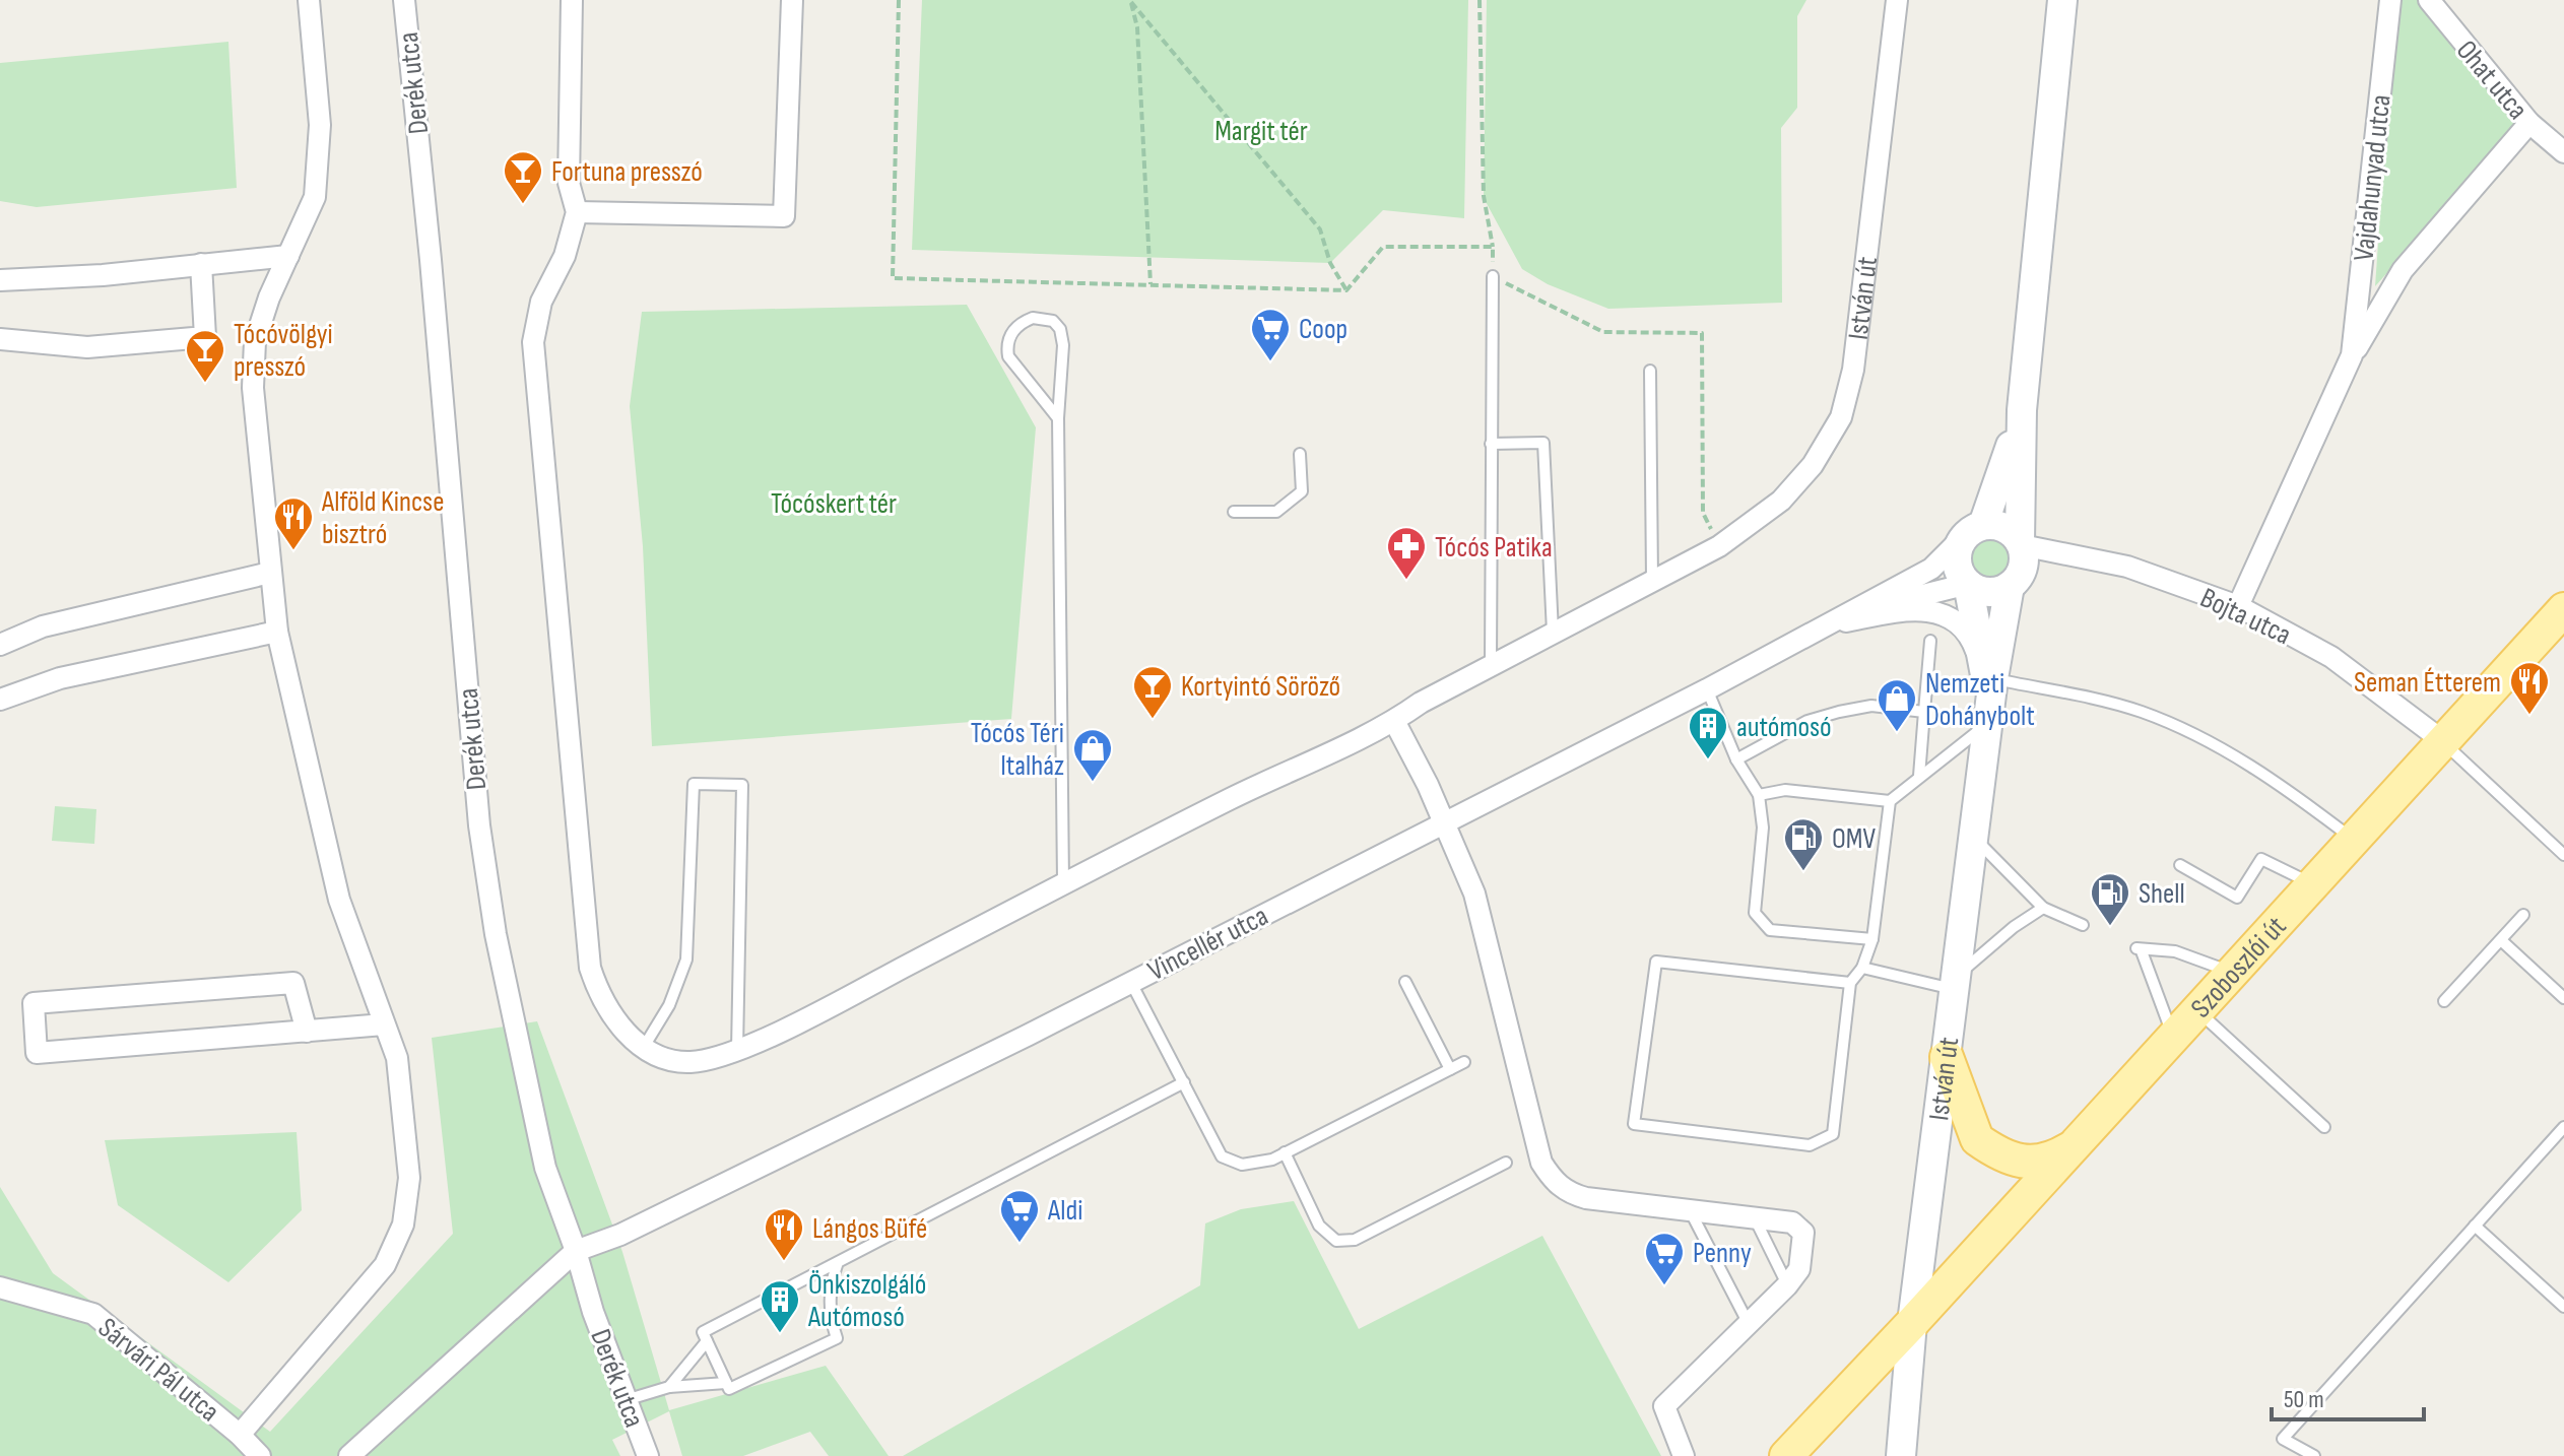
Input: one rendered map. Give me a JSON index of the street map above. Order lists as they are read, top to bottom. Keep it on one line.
{"streets":{"main road":["Szoboszlói út"],"street":["Ohat utca","Derék utca","Vajdahunyad utca","István út","Bojta utca","Vincellér utca","Sárvári Pál utca"]},"crossings":[["Ohat utca","Vajdahunyad utca"],["Derék utca","Vincellér utca"],["Vajdahunyad utca","Bojta utca"],["István út","Bojta utca"],["István út","Vincellér utca"],["István út","Szoboszlói út"],["Bojta utca","Vincellér utca"],["Bojta utca","Szoboszlói út"]],"parks":["Margit tér","Tócóskert tér"],"places":{"bar":["Fortuna presszó","Tócóvölgyi presszó","Kortyintó Söröző"],"supermarket":["Coop","Aldi","Penny"],"restaurant":["Alföld Kincse bisztró","Seman Étterem","Lángos Büfé"],"pharmacy":["Tócós Patika"],"shop":["Nemzeti Dohánybolt","Tócós Téri Italház"],"building":["autómosó","Önkiszolgáló Autómosó"],"fuel station":["OMV","Shell"]},"scale_bar":"50 m"}
